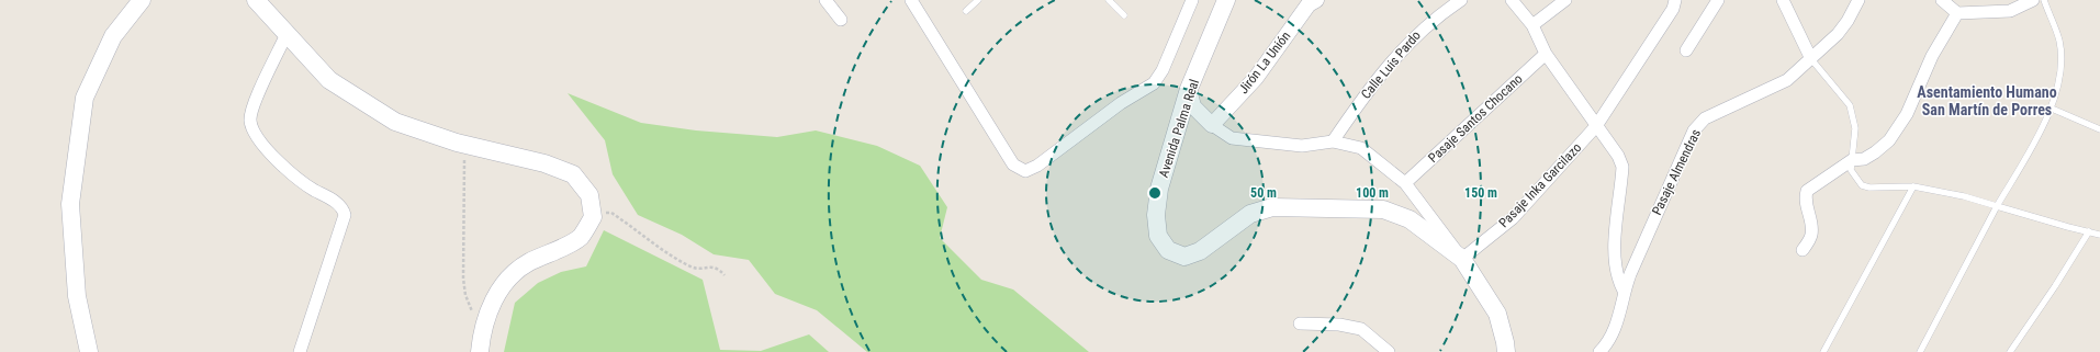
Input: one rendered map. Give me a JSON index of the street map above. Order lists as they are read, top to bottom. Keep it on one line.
{"streets":{"main road":["Avenida Palma Real"],"street":["Jirón La Unión","Calle Luis Pardo","Pasaje Santos Chocano","Pasaje Almendras","Pasaje Inka Garcilazo"]},"crossings":[["Avenida Palma Real","Pasaje Inka Garcilazo"]],"districts":["Asentamiento Humano San Martín de Porres"],"rings":["50 m","100 m","150 m"]}
